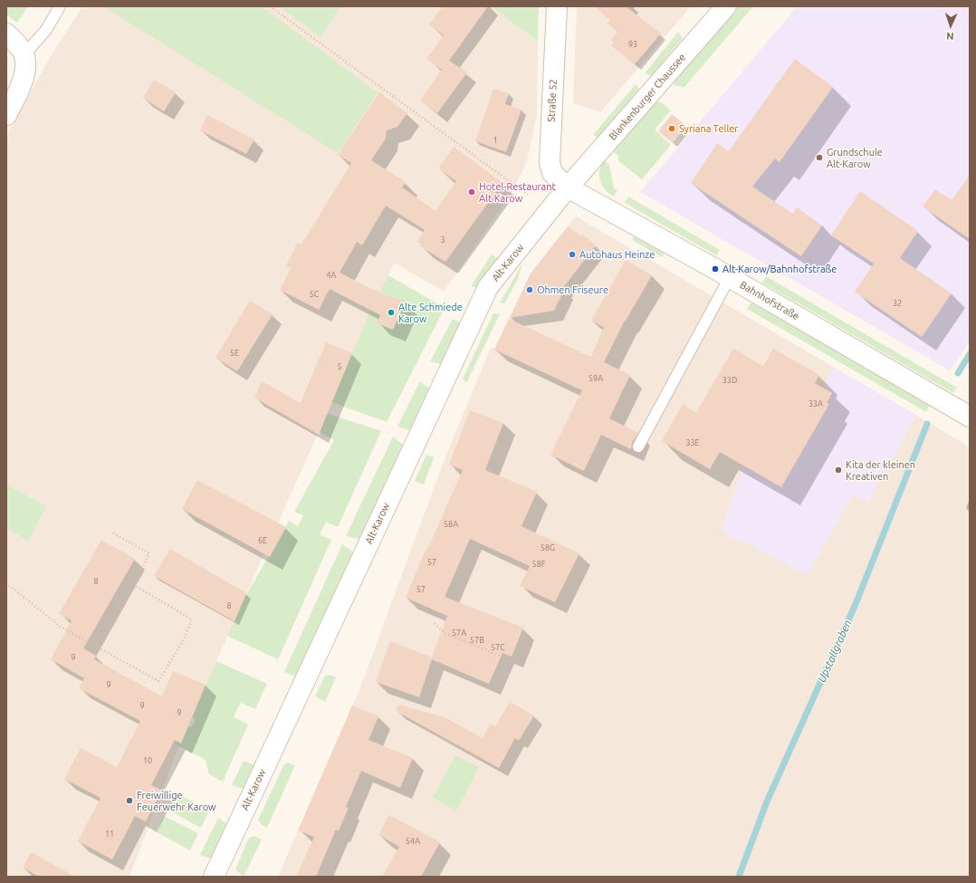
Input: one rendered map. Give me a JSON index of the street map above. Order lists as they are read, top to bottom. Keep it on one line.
{"streets":{"main road":["Blankenburger Chaussee","Straße 52","Alt-Karow","Bahnhofstraße"]},"crossings":[["Blankenburger Chaussee","Straße 52"],["Blankenburger Chaussee","Alt-Karow"],["Blankenburger Chaussee","Bahnhofstraße"],["Straße 52","Alt-Karow"],["Straße 52","Bahnhofstraße"],["Alt-Karow","Bahnhofstraße"]],"water":["Upstallgraben"],"places":["Syriana Teller","Grundschule Alt-Karow","Hotel-Restaurant Alt Karow","Autohaus Heinze","Alt-Karow/Bahnhofstraße","Ohmen Friseure","Alte Schmiede Karow","Kita der kleinen Kreativen","Freiwillige Feuerwehr Karow"],"house_numbers":["93","1","3","4A","5C","32","5E","5","59A","33D","33A","33E","58A","6E","58G","57","58F","8","57","8","57A","57B","57C","9","9","9","9","10","11","54A"],"north":"bottom"}
